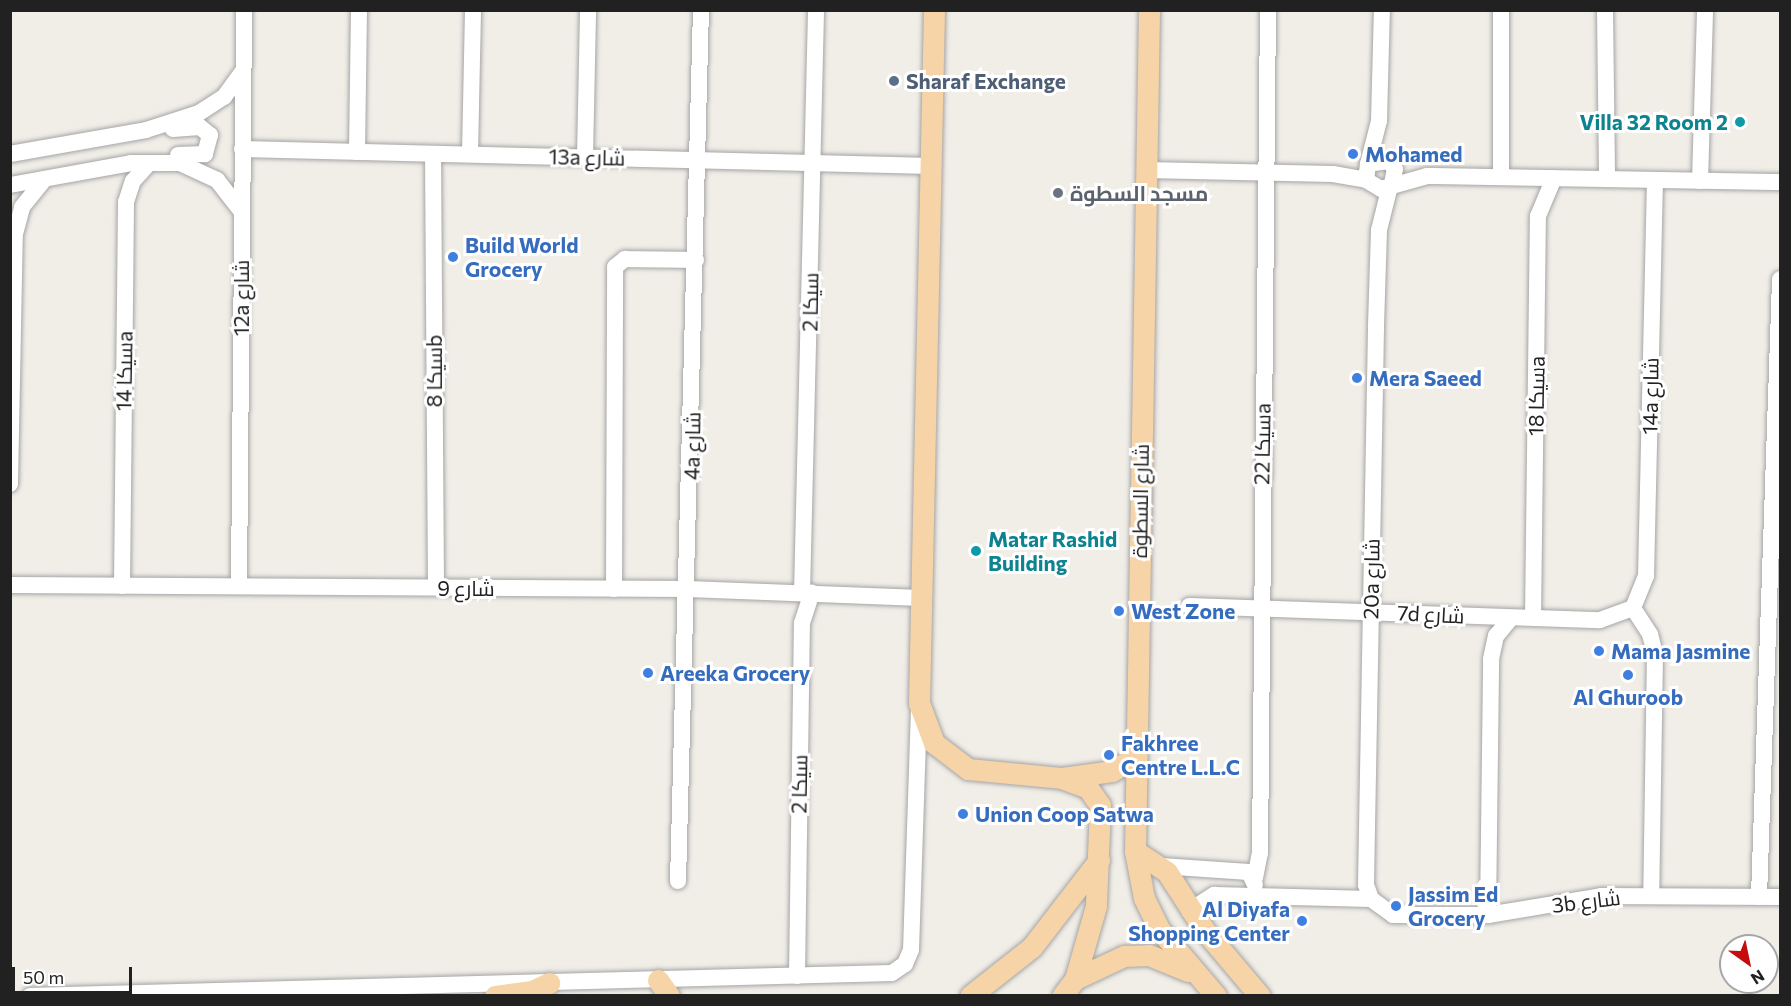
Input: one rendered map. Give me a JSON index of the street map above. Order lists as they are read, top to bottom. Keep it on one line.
{"streets":{"main road":["شارع السطوة"],"street":["13a شارع","12a شارع","سيكا 2","سيكا 14a","سيكا 8b","سيكا 18a","14a شارع","سيكا 22a","4a شارع","20a شارع","شارع 9","7d شارع","3b شارع"]},"crossings":[["13a شارع","12a شارع"],["13a شارع","سيكا 2"],["13a شارع","سيكا 8b"],["13a شارع","4a شارع"],["12a شارع","شارع 9"],["سيكا 2","شارع 9"],["سيكا 14a","شارع 9"],["سيكا 8b","شارع 9"],["سيكا 18a","7d شارع"],["14a شارع","7d شارع"],["سيكا 22a","7d شارع"],["4a شارع","شارع 9"],["20a شارع","7d شارع"],["20a شارع","3b شارع"]],"places":["Sharaf Exchange","Villa 32 Room 2","Mohamed","مسجد السطوة","Build World Grocery","Mera Saeed","Matar Rashid Building","West Zone","Mama Jasmine","Areeka Grocery","Al Ghuroob","Fakhree Centre L.L.C","Union Coop Satwa","Jassim Ed Grocery","Al Diyafa Shopping Center"],"scale_bar":"50 m","north":"bottom right"}
